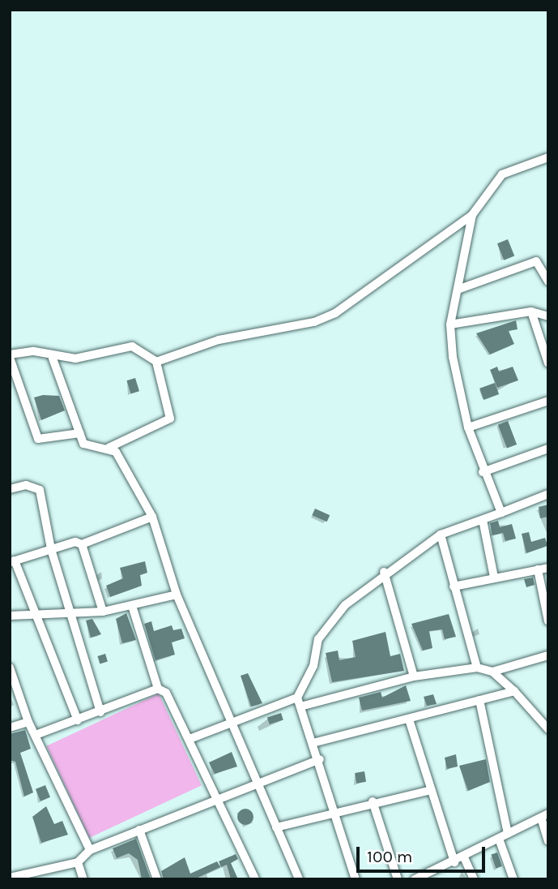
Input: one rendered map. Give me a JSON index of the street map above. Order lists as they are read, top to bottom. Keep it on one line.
{"scale_bar":"100 m"}
